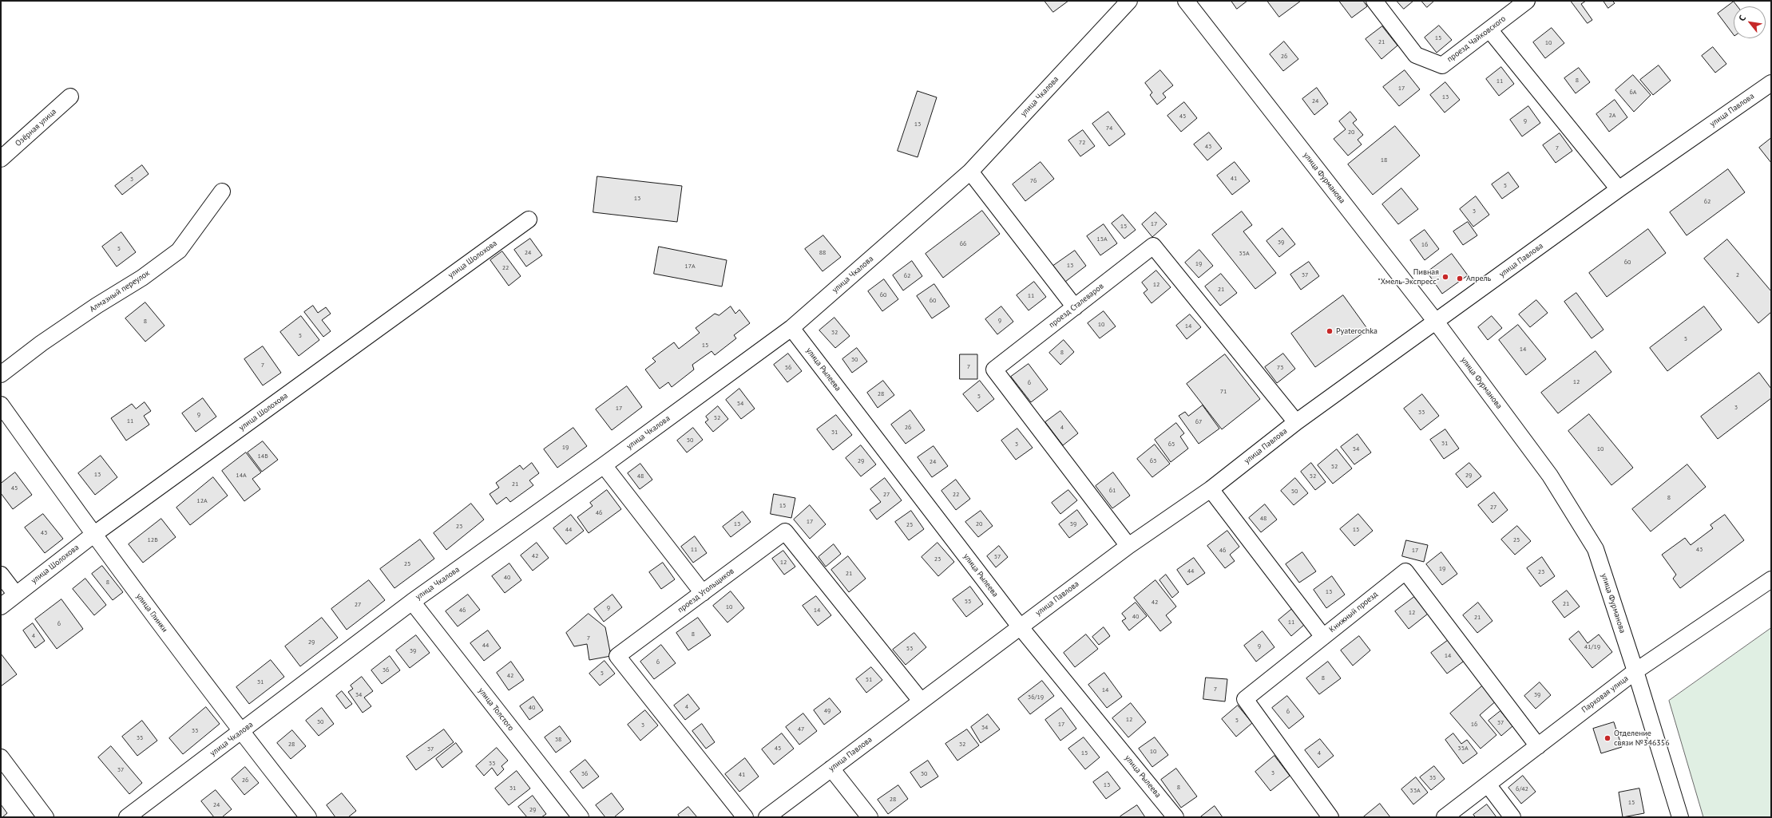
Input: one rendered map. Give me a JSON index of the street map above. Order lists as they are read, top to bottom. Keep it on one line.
{"streets":{"street":["проезд Чайковского","улица Чкалова","улица Павлова","Озёрная улица","улица Фурманова","улица Шолохова","Алмазный переулок","проезд Сталеваров","улица Рылеева","проезд Угольщиков","Книжный проезд","улица Глинки","Парковая улица","улица Толстого"]},"crossings":[["улица Чкалова","улица Рылеева"],["улица Чкалова","улица Глинки"],["улица Чкалова","улица Толстого"],["улица Павлова","улица Фурманова"],["улица Павлова","проезд Сталеваров"],["улица Павлова","улица Рылеева"],["улица Павлова","проезд Угольщиков"],["улица Фурманова","Парковая улица"],["улица Шолохова","улица Глинки"],["Книжный проезд","Парковая улица"]],"places":["Пивная \"Хмель-Экспресс\"","Апрель","Pyaterochka","Отделение связи №346356"],"house_numbers":["15","21","10","26","8","11","17","6А","13","24","2А","45","9","13","74","20","72","43","7","18","41","3","76","5","13","62","3","17","15","15А","39","66","16","5","24","88","35А","60","19","13","17А","22","37","2","62","12","21","60","11","60","9","8","10","14","32","5","5","15","14","8","30","7","7","56","73","12","6","71","28","5","54","3","17","33","9","52","11","67","26","4","31","50","31","3","65","19","54","10","14Б","29","63","24","52","13","14А","29","48","52","21","45","61","50","27","22","8","12А","15","27","46","48","17","13","20","59","25","23","44","15","43","12Б","25","11","43","46","17","42","57","23","12","25","19","44","23","21","40","8","13","55","42","21","27","10","9","46","14","12","40","21","11","6","8","4","7","29","44","9","41/19","53","39","14","6","36","5","42","8","51","31","7","14","34","39","36/19","4","40","49","6","12","5","30","37","17","16","3","34","47","33","35","38","28","32","45","35А","37","10","15","4","33","37","3","36","30","41","35","26","13","8","31","6/42","33А","28","15","24","29"],"north":"top left"}
